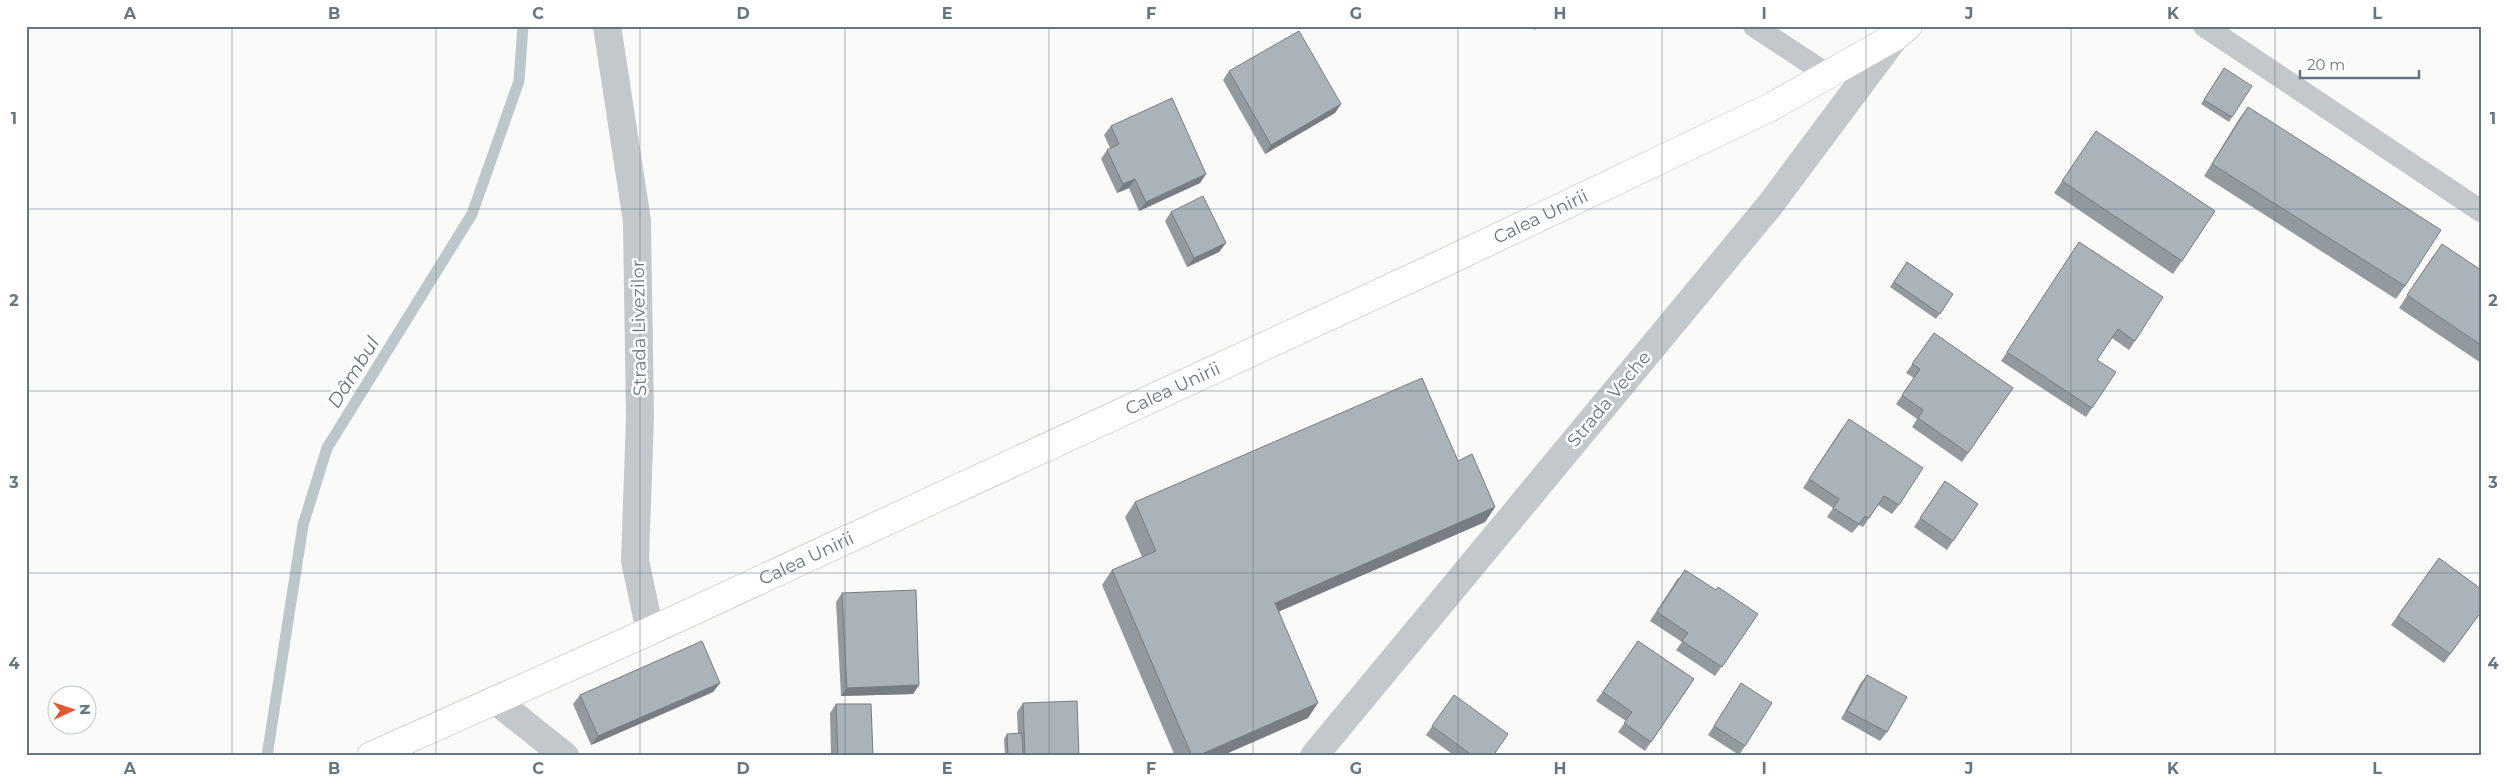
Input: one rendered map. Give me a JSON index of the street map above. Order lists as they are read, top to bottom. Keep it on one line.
{"streets":{"main road":["Calea Unirii"],"street":["Strada Livezilor","Strada Veche"]},"crossings":[["Calea Unirii","Strada Livezilor"],["Calea Unirii","Strada Veche"]],"water":["Dâmbul"],"scale_bar":"20 m","north":"right","grid":{"columns":["A","B","C","D","E","F","G","H","I","J","K","L"],"rows":["1","2","3","4"]}}
